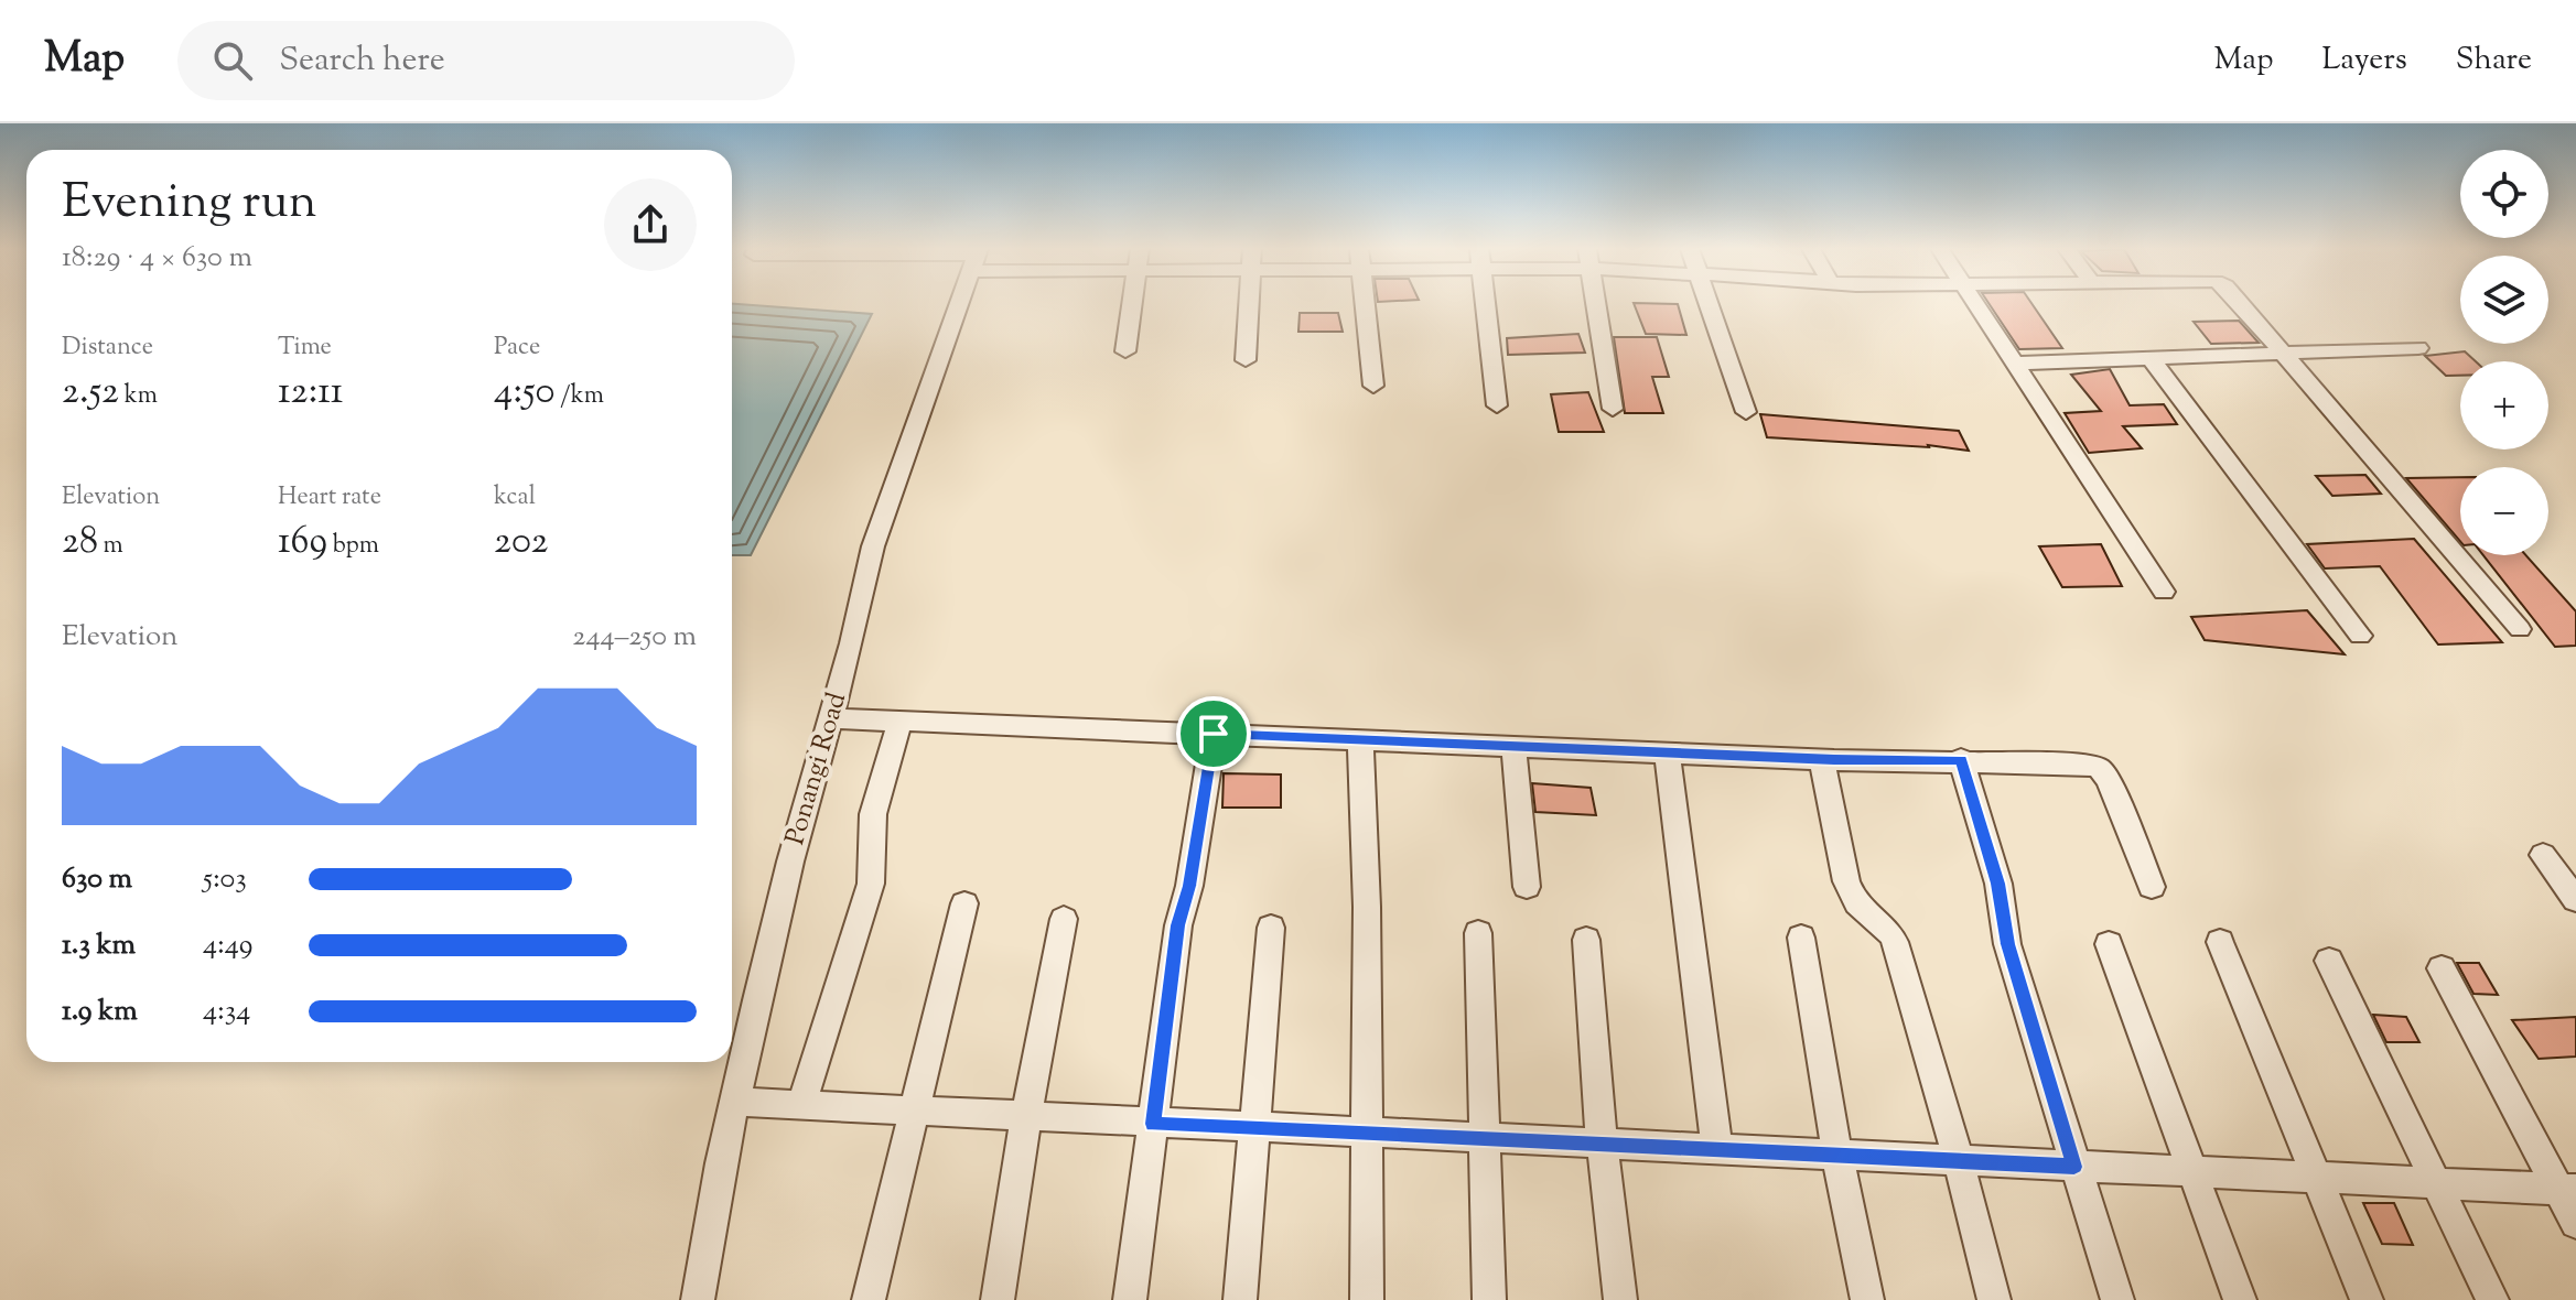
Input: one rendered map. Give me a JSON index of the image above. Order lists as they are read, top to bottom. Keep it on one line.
{"streets":{"street":["Ponangi Road"]},"page":{"header":"Map","search":"Search here","nav":["Map","Layers","Share"],"map_buttons":["+","−"],"heading":["Evening run","18:29 · 4 × 630 m"],"stats":[["Distance","2.52 km"],["Time","12:11"],["Pace","4:50 /km"],["Elevation","28 m"],["Heart rate","169 bpm"],["kcal","202"]],"chart":["Elevation","244–250 m"],"list":[{"name":"630 m","note":"5:03"},{"name":"1.3 km","note":"4:49"},{"name":"1.9 km","note":"4:34"}]}}
